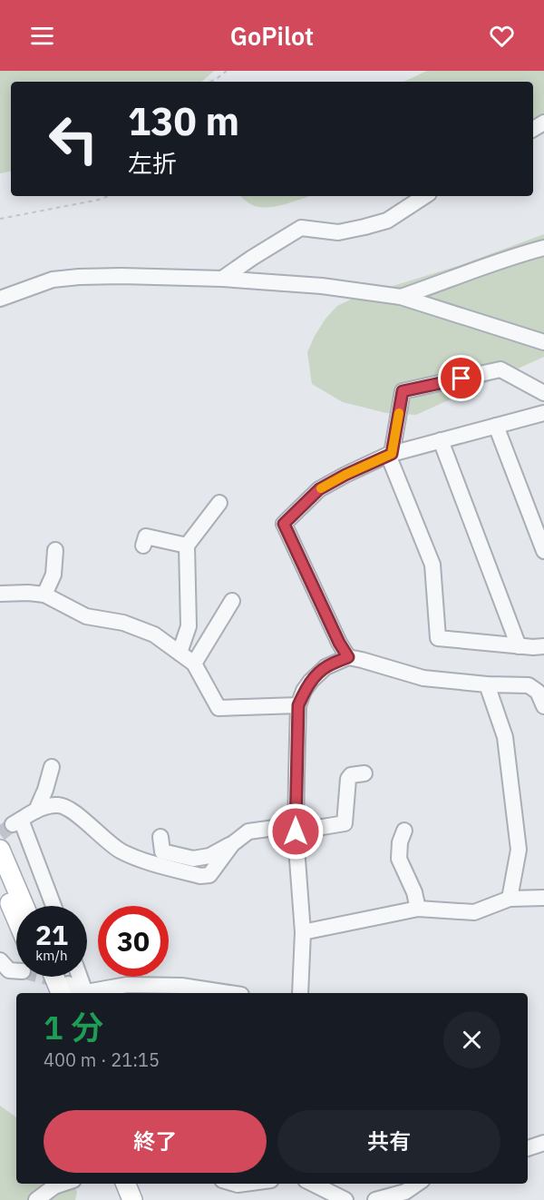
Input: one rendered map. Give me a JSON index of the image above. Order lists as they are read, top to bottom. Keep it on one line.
{"page":{"header":"GoPilot","turn":["130 m","左折"],"speed":"21 km/h","limit":"30","heading":["1 分","400 m · 21:15"],"buttons":["終了","共有"]}}
